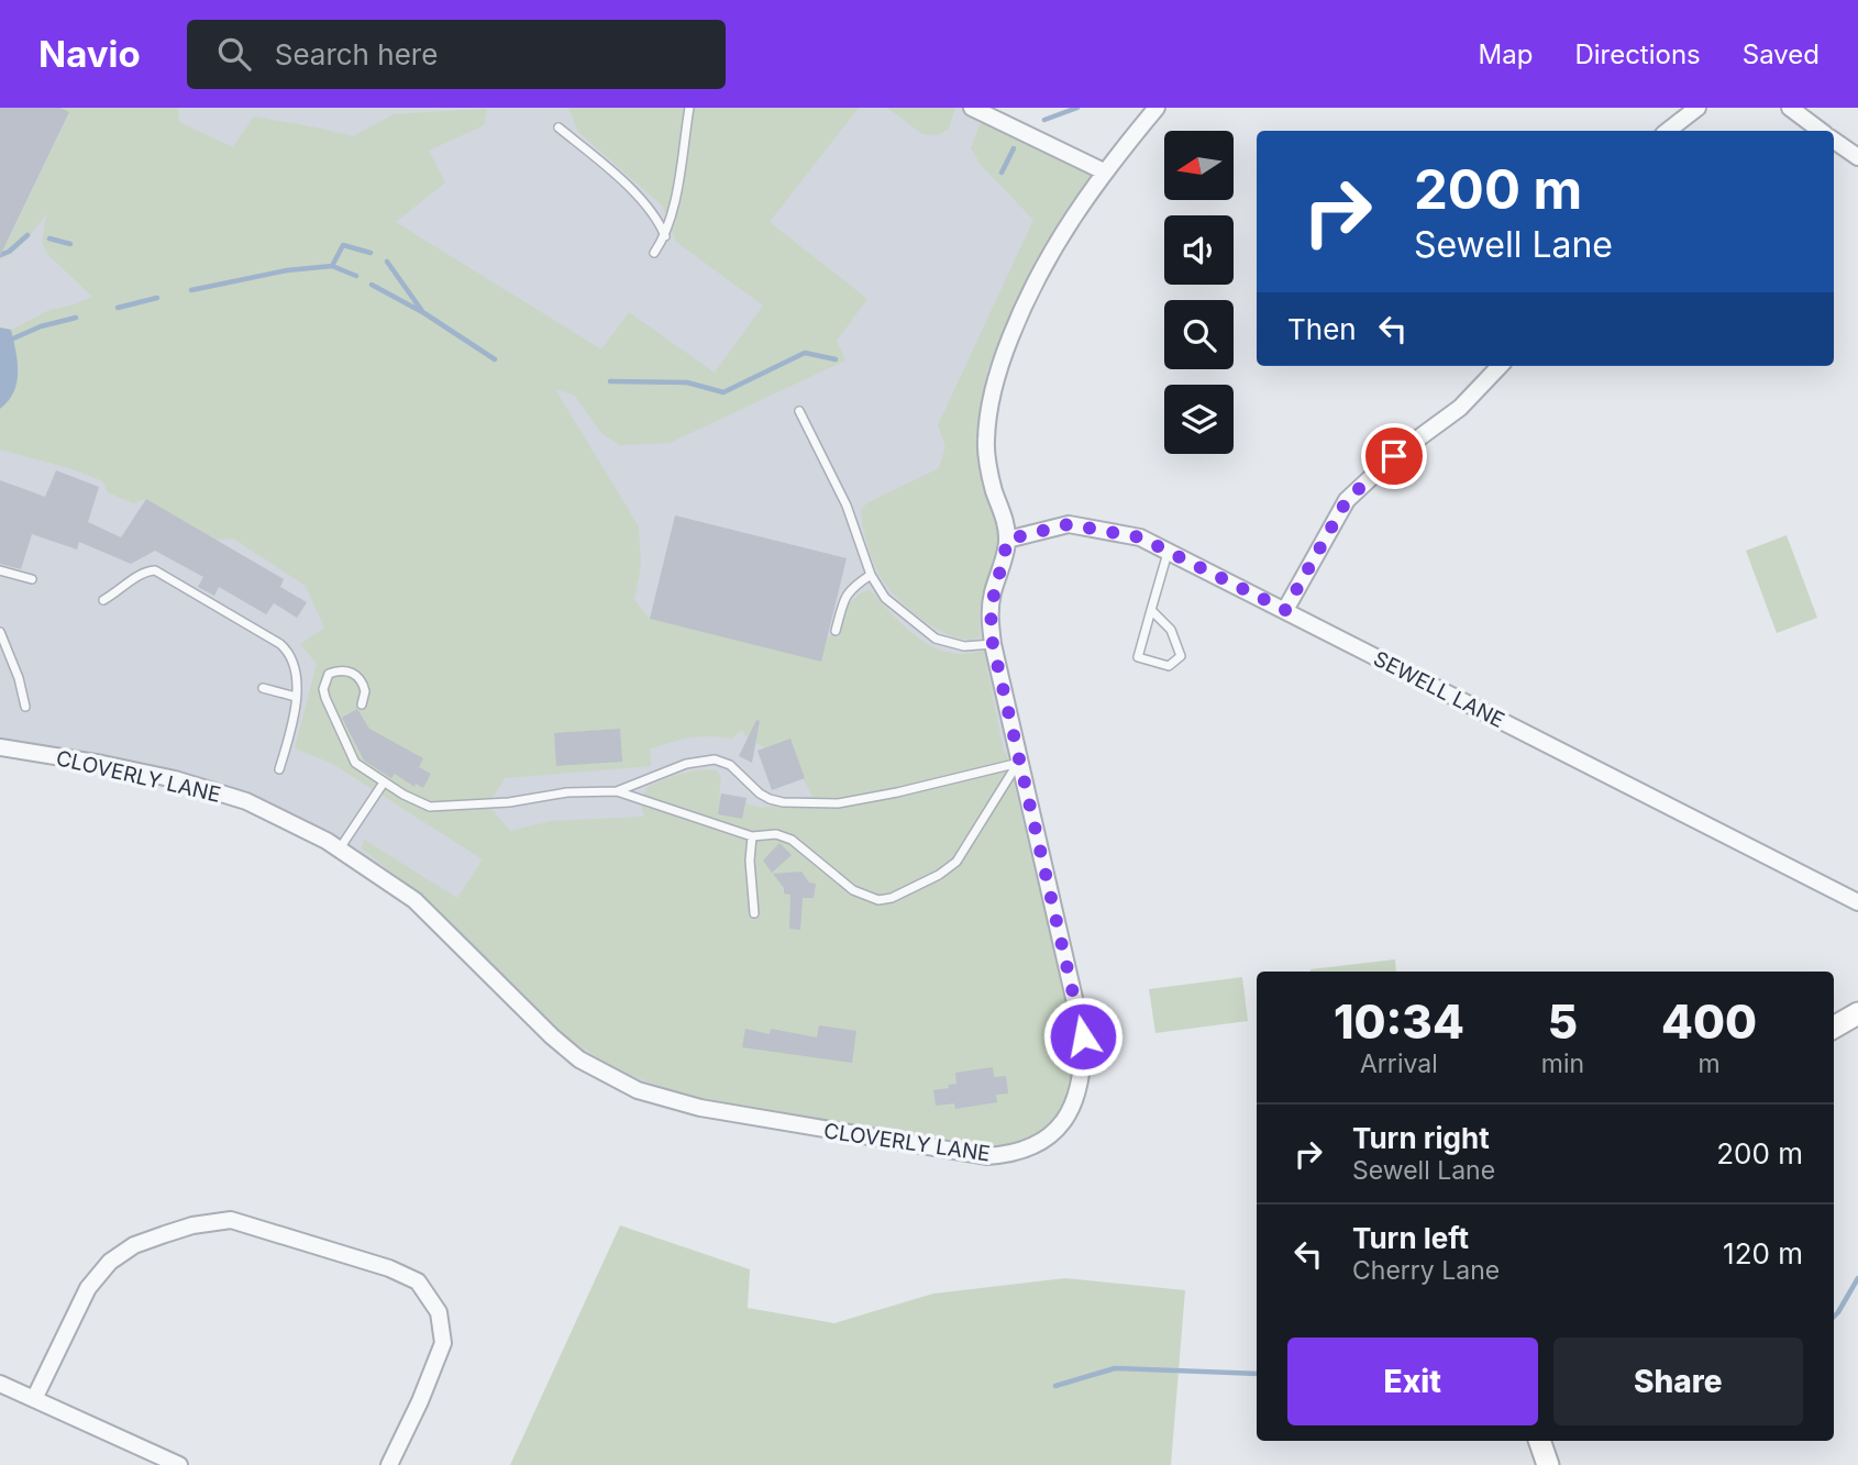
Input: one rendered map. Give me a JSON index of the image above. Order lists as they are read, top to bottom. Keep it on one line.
{"streets":{"street":["SEWELL LANE","CLOVERLY LANE"]},"crossings":[["SEWELL LANE","CLOVERLY LANE"]],"north":"left","page":{"header":"Navio","search":"Search here","nav":["Map","Directions","Saved"],"turn":["200 m","Sewell Lane"],"then":"Then","eta":["10:34","Arrival","5","min","400","m"],"list":[{"name":"Turn right","note":"Sewell Lane","value":"200 m"},{"name":"Turn left","note":"Cherry Lane","value":"120 m"}],"buttons":["Exit","Share"]}}
